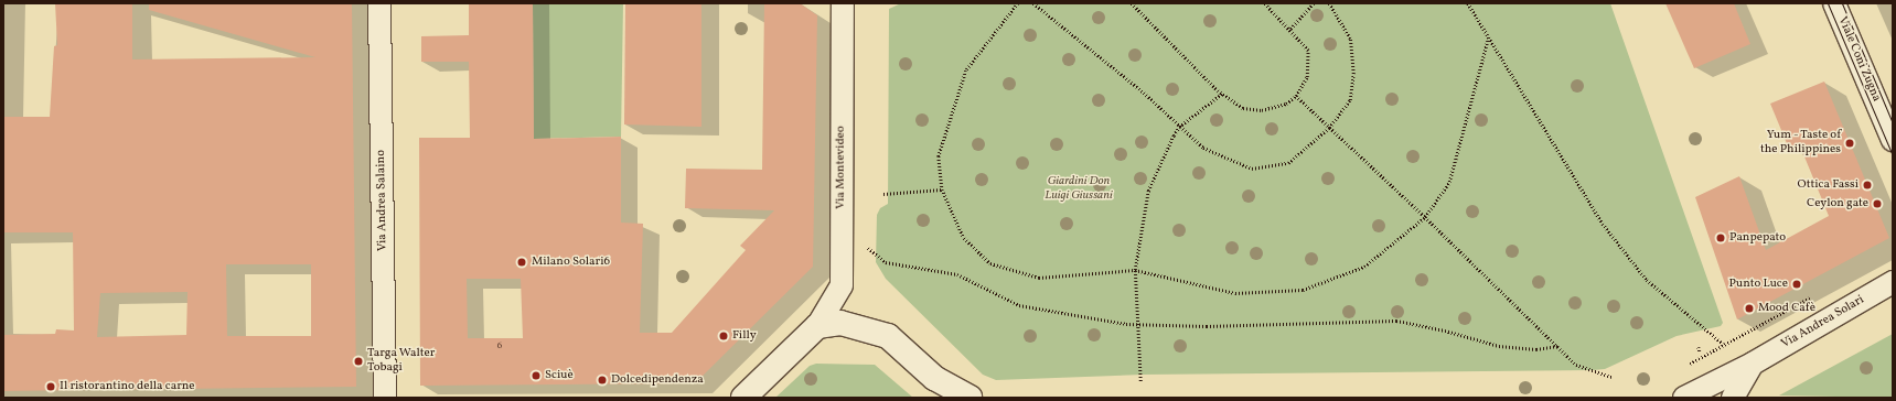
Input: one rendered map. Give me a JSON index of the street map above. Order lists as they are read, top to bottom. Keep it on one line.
{"streets":{"street":["Viale Coni Zugna","Via Montevideo","Via Andrea Salaino","Via Andrea Solari"]},"parks":["Giardini Don Luigi Giussani"],"places":["Yum - Taste of the Philippines","Ottica Fassi","Ceylon gate","Panpepato","Milano Solari6","Punto Luce","Mood Cafè","Filly","Targa Walter Tobagi","Sciuè","Dolcedipendenza","Il ristorantino della carne"],"house_numbers":["6"]}
